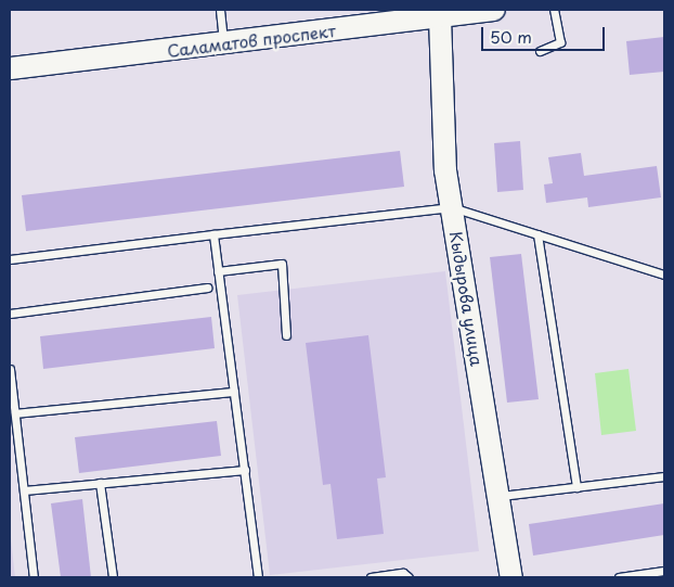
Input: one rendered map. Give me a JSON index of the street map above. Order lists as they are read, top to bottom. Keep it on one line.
{"streets":{"street":["Саламатов проспект","Кыдырова улица"]},"crossings":[["Саламатов проспект","Кыдырова улица"]],"scale_bar":"50 m"}
